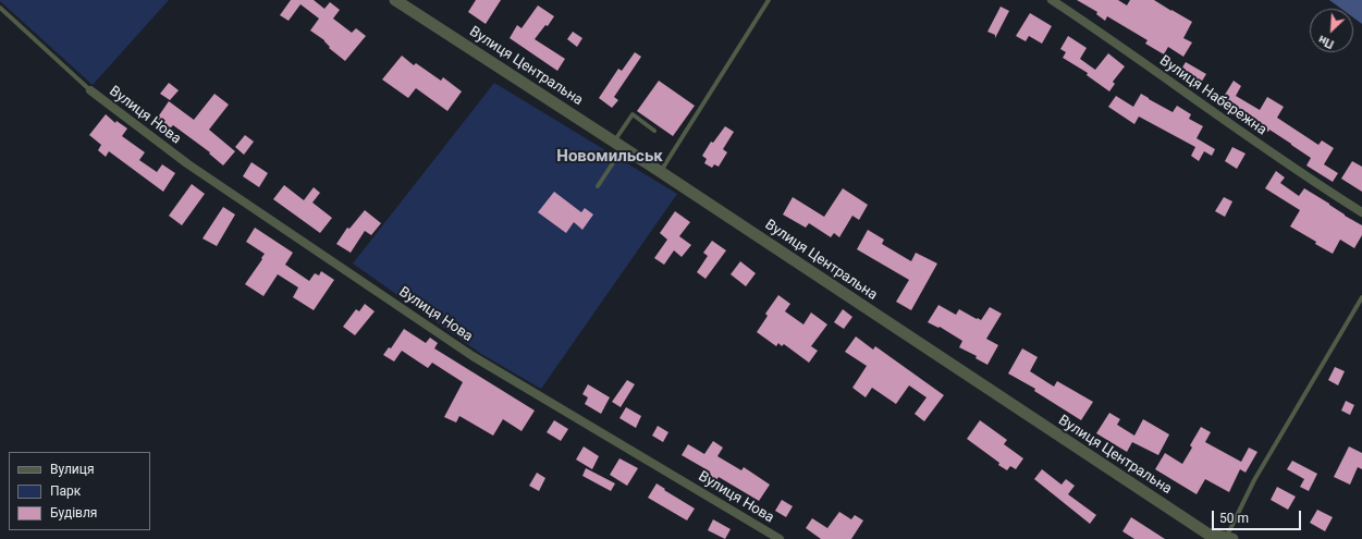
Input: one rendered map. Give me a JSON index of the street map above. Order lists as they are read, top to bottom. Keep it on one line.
{"streets":{"street":["Вулиця Центральна","Вулиця Набережна","Вулиця Нова"]},"districts":["Новомильськ"],"legend":["Вулиця","Парк","Будівля"],"scale_bar":"50 m","north":"bottom left"}
